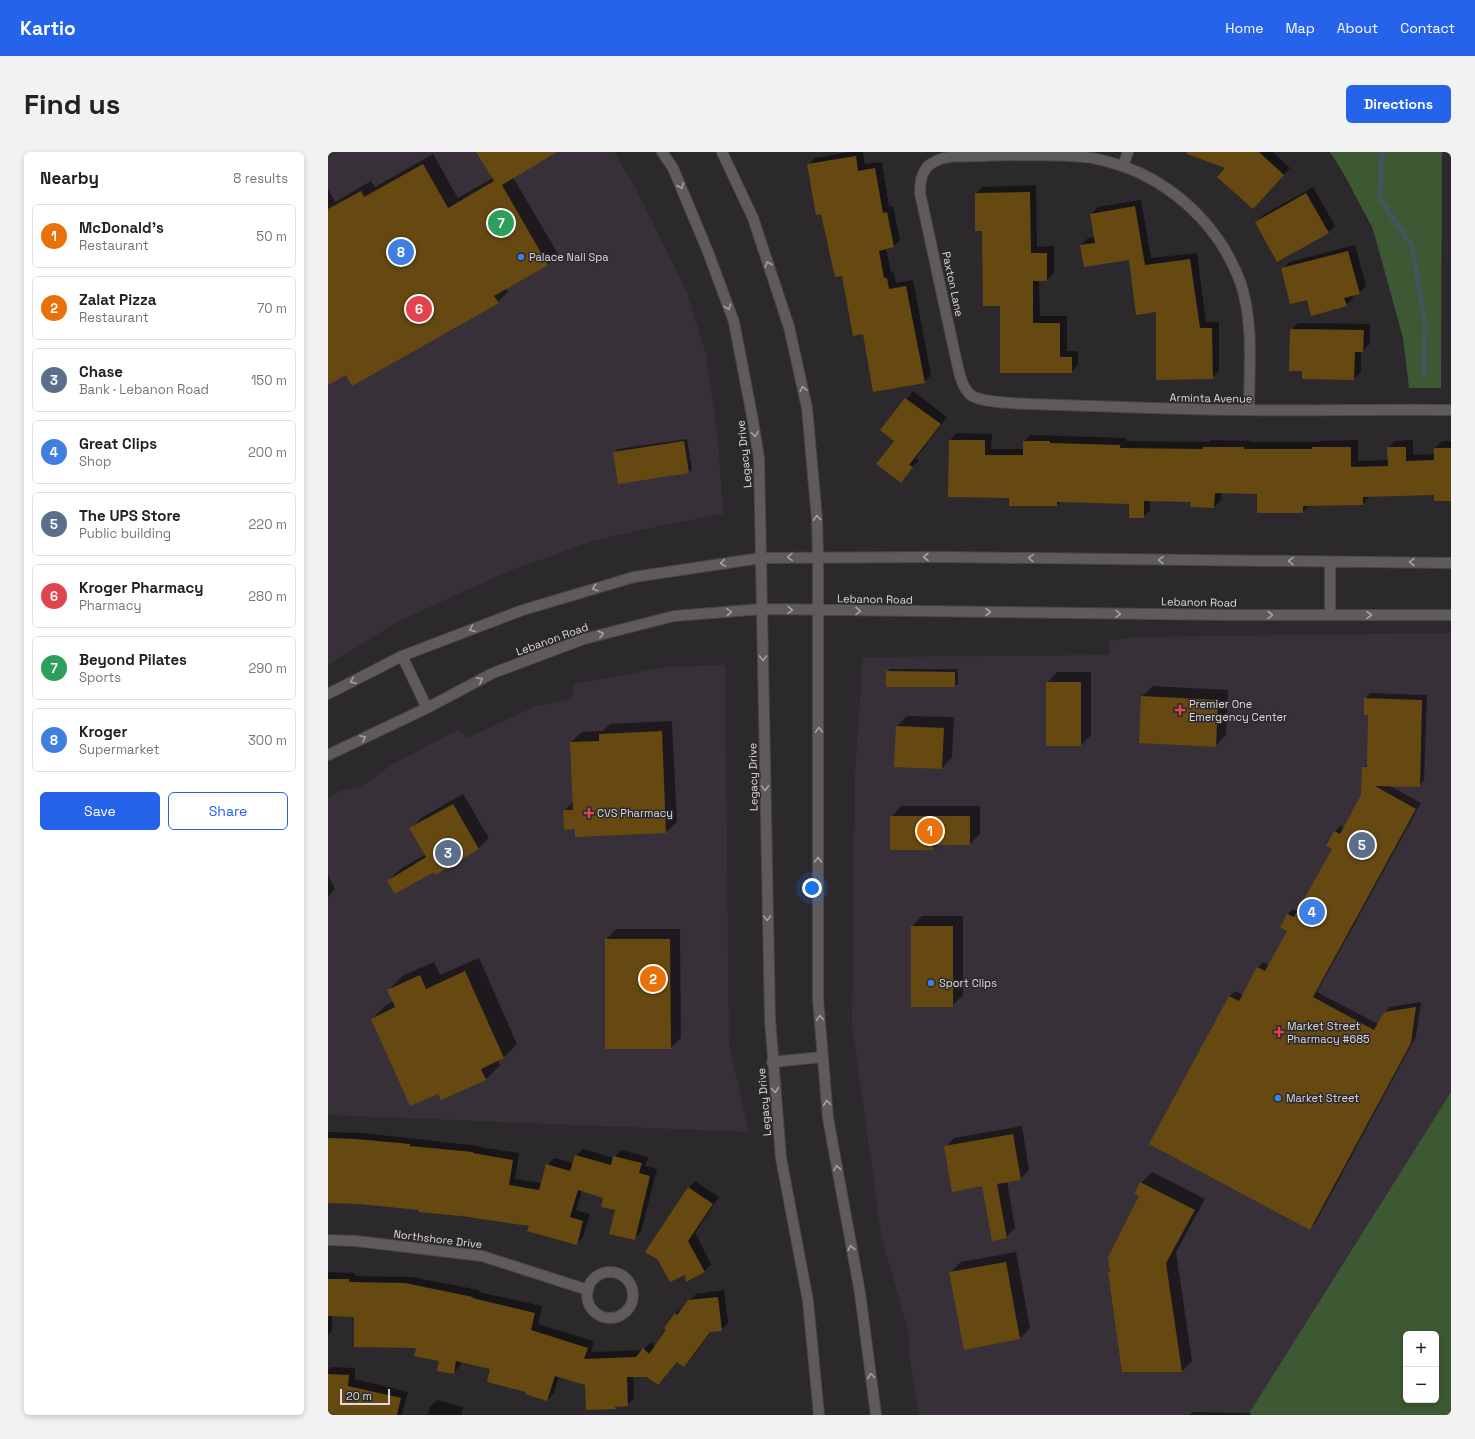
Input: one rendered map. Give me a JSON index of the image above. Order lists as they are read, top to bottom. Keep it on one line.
{"streets":{"main road":["Paxton Lane","Arminta Avenue","Legacy Drive","Lebanon Road","Northshore Drive"]},"crossings":[["Paxton Lane","Arminta Avenue"],["Legacy Drive","Lebanon Road"]],"places":{"other":["Palace Nail Spa","Sport Clips","Market Street"],"health":["Premier One Emergency Center","CVS Pharmacy","Market Street Pharmacy #685"]},"scale_bar":"20 m","page":{"header":"Kartio","nav":["Home","Map","About","Contact"],"buttons":["Directions",["Save","Share"]],"title":"Find us","heading":["Nearby","8 results"],"list":[{"mark":"1","name":"McDonald's","note":"Restaurant","value":"50 m"},{"mark":"2","name":"Zalat Pizza","note":"Restaurant","value":"70 m"},{"mark":"3","name":"Chase","note":"Bank · Lebanon Road","value":"150 m"},{"mark":"4","name":"Great Clips","note":"Shop","value":"200 m"},{"mark":"5","name":"The UPS Store","note":"Public building","value":"220 m"},{"mark":"6","name":"Kroger Pharmacy","note":"Pharmacy","value":"280 m"},{"mark":"7","name":"Beyond Pilates","note":"Sports","value":"290 m"},{"mark":"8","name":"Kroger","note":"Supermarket","value":"300 m"}],"pins":["7","8","6","1","5","3","4","2"],"map_buttons":["+","−"],"scale":"20 m"}}
